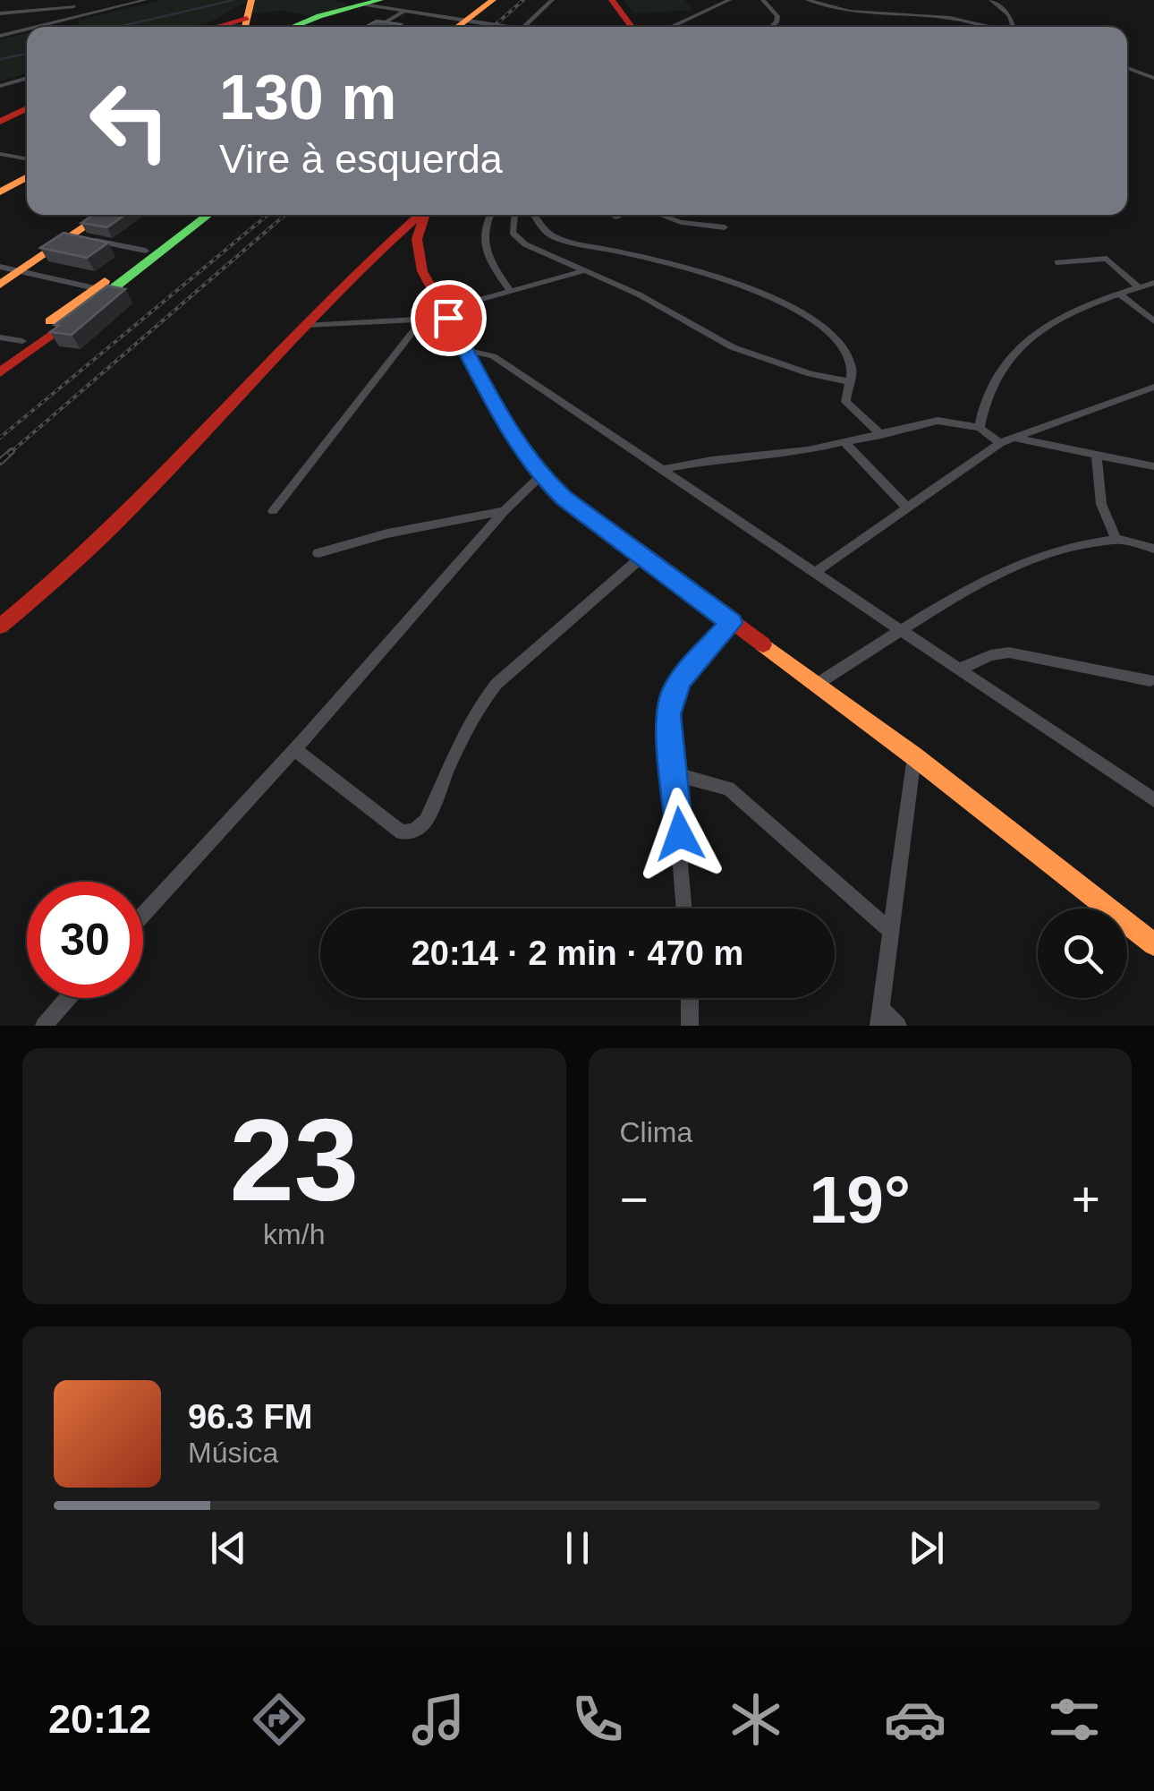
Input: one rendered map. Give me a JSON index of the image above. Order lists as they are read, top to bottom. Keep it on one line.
{"page":{"turn":["130 m","Vire à esquerda"],"limit":"30","trip":"20:14 · 2 min · 470 m","tile":[["23","km/h"],"Clima"],"heat":["−","19°","+"],"song":["96.3 FM","Música"],"tabs":"20:12"}}
